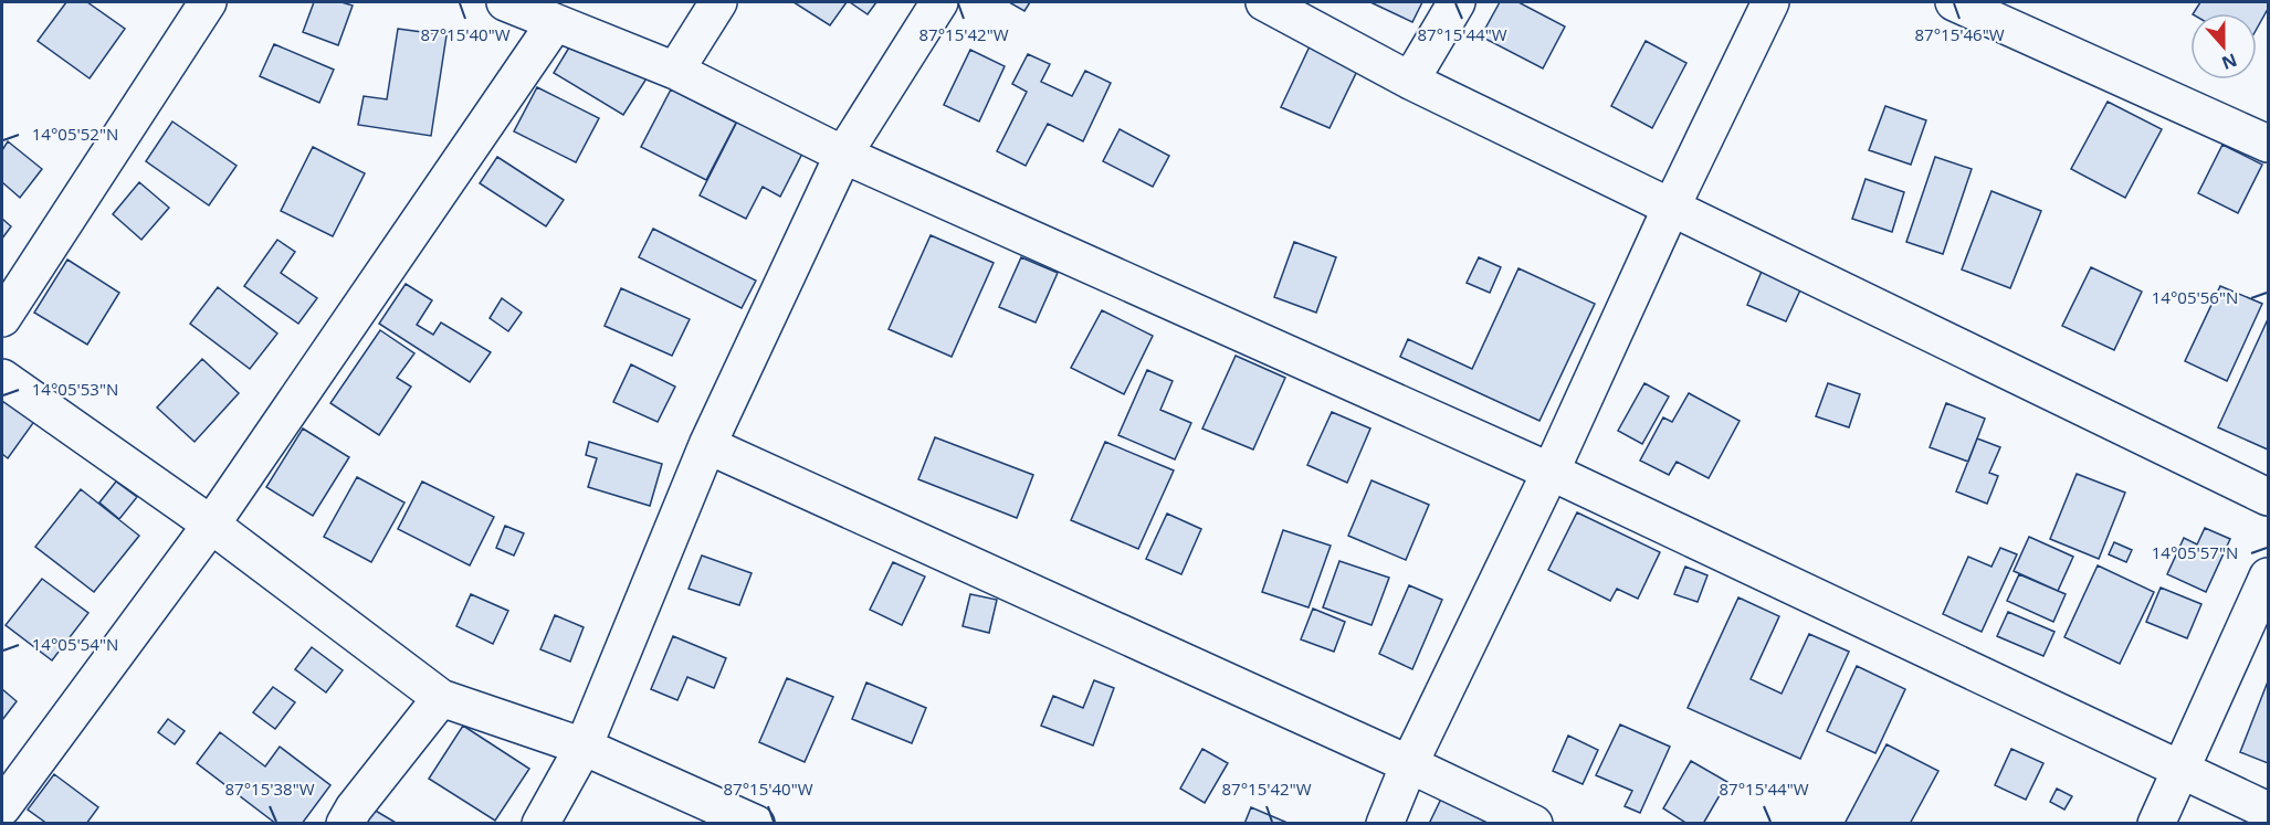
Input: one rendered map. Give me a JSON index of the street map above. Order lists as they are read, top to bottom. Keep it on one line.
{"north":"bottom","coordinates":["87°15'40\"W","87°15'42\"W","87°15'44\"W","87°15'46\"W","14°05'52\"N","14°05'56\"N","14°05'53\"N","14°05'57\"N","14°05'54\"N","87°15'38\"W"]}
